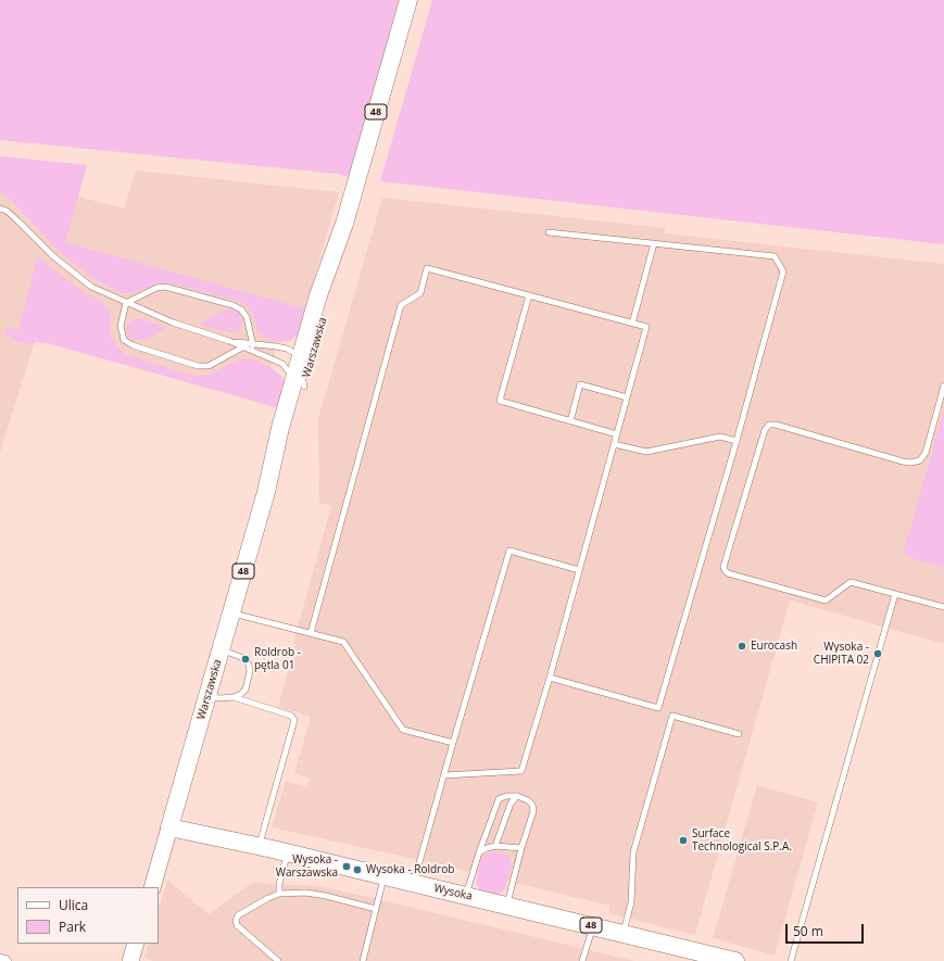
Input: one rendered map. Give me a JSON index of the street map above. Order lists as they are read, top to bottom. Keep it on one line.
{"streets":{"main road":["48","Warszawska","Wysoka"]},"crossings":[["Warszawska","Wysoka"]],"places":["Eurocash","Wysoka - CHIPITA 02","Roldrob - pętla 01","Surface Technological S.P.A.","Wysoka - Warszawska","Wysoka - Roldrob"],"legend":["Ulica","Park"],"scale_bar":"50 m"}
